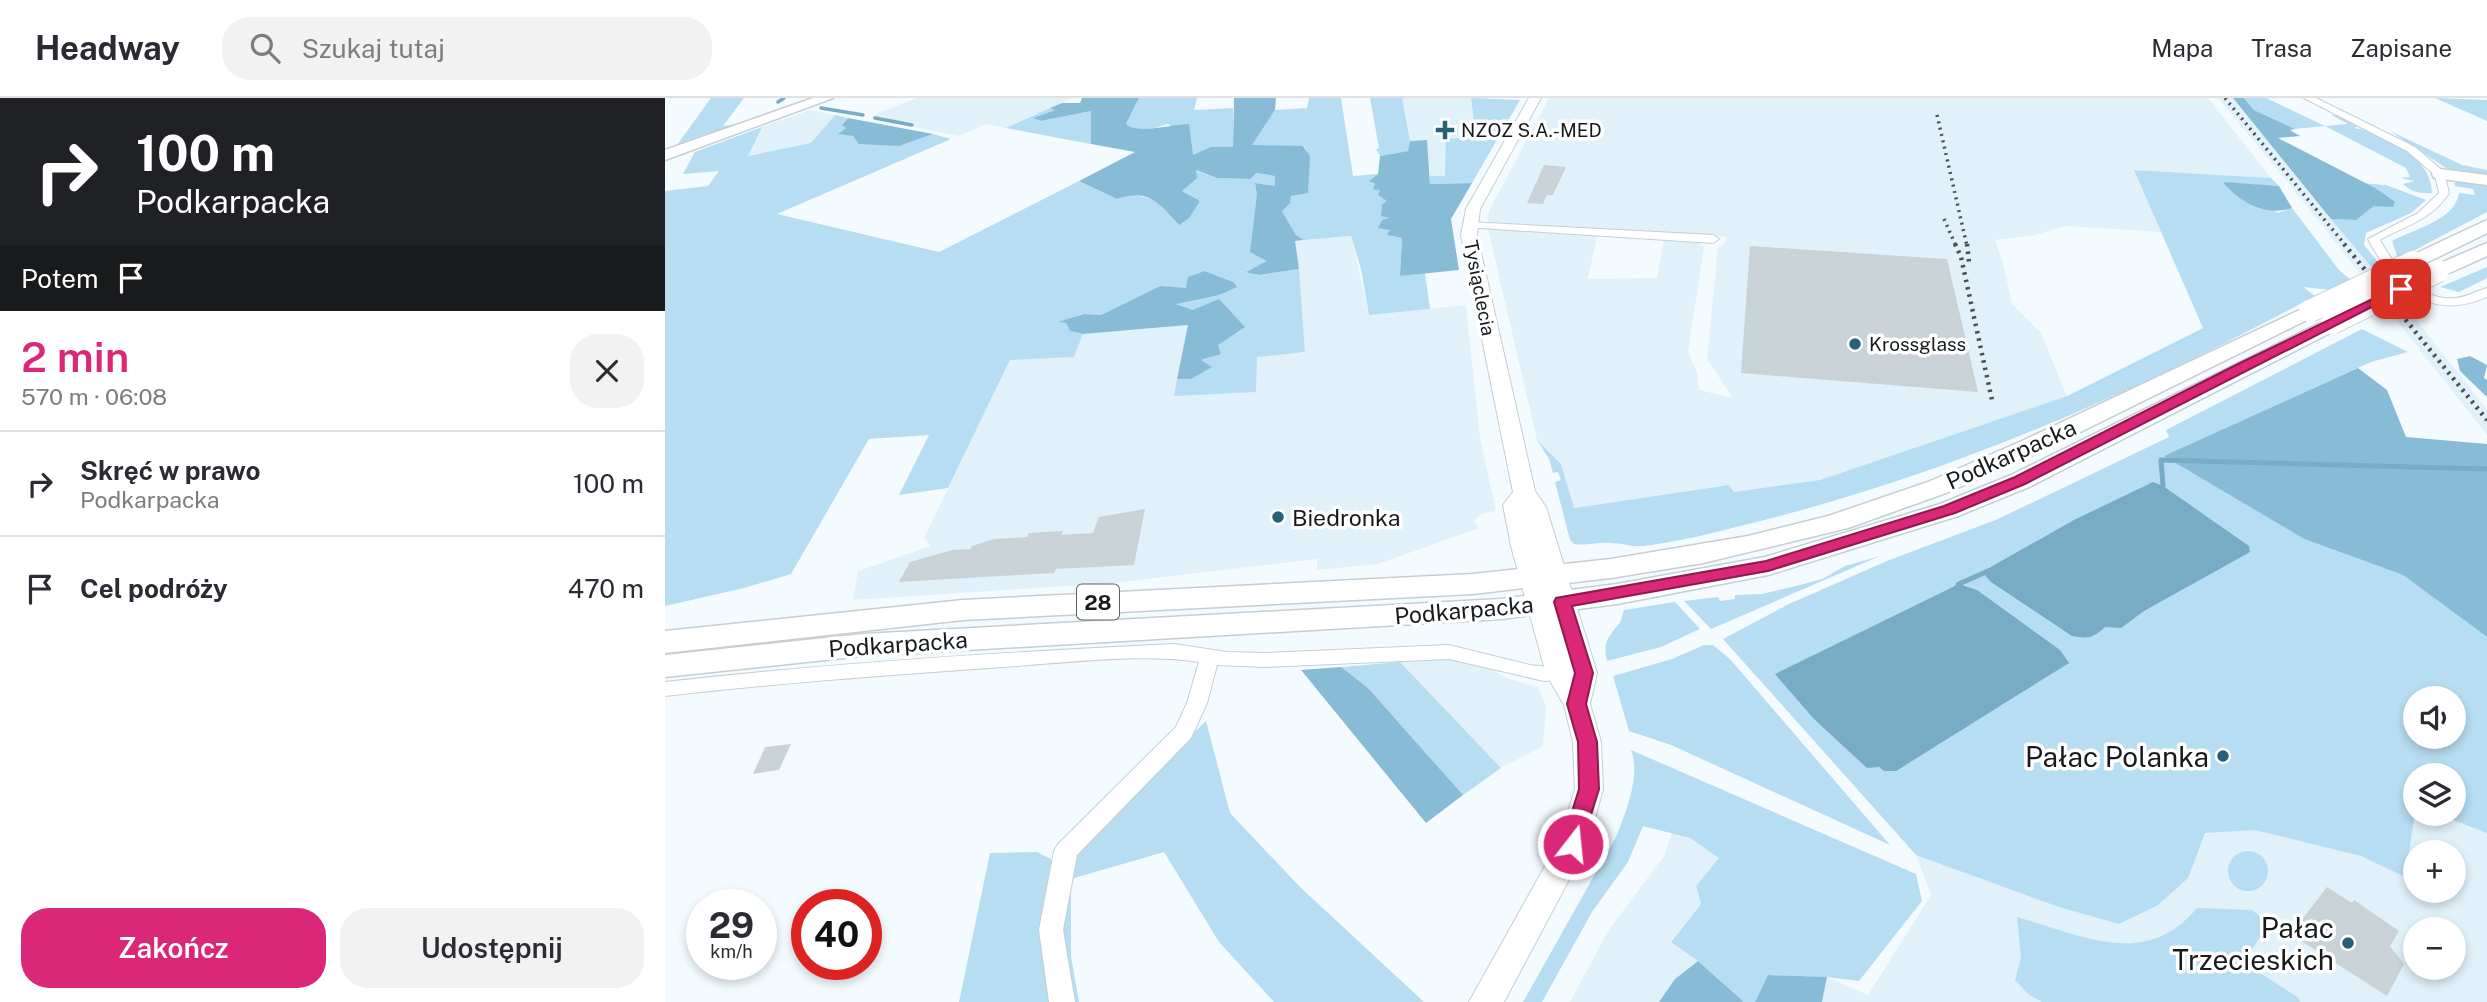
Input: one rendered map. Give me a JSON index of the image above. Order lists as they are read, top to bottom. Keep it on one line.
{"streets":{"main road":["Podkarpacka","28"],"street":["Tysiąclecia"]},"crossings":[["Tysiąclecia","Podkarpacka"]],"places":{"health":["NZOZ S.A.-MED"],"other":["Krossglass","Biedronka","Pałac Polanka","Pałac Trzecieskich"]},"page":{"header":"Headway","search":"Szukaj tutaj","nav":["Mapa","Trasa","Zapisane"],"turn":["100 m","Podkarpacka"],"then":"Potem","heading":["2 min","570 m · 06:08"],"list":[{"name":"Skręć w prawo","note":"Podkarpacka","value":"100 m"},{"name":"Cel podróży","value":"470 m"}],"map_buttons":["+","−"],"speed":"29 km/h","limit":"40","buttons":["Zakończ","Udostępnij"]}}
